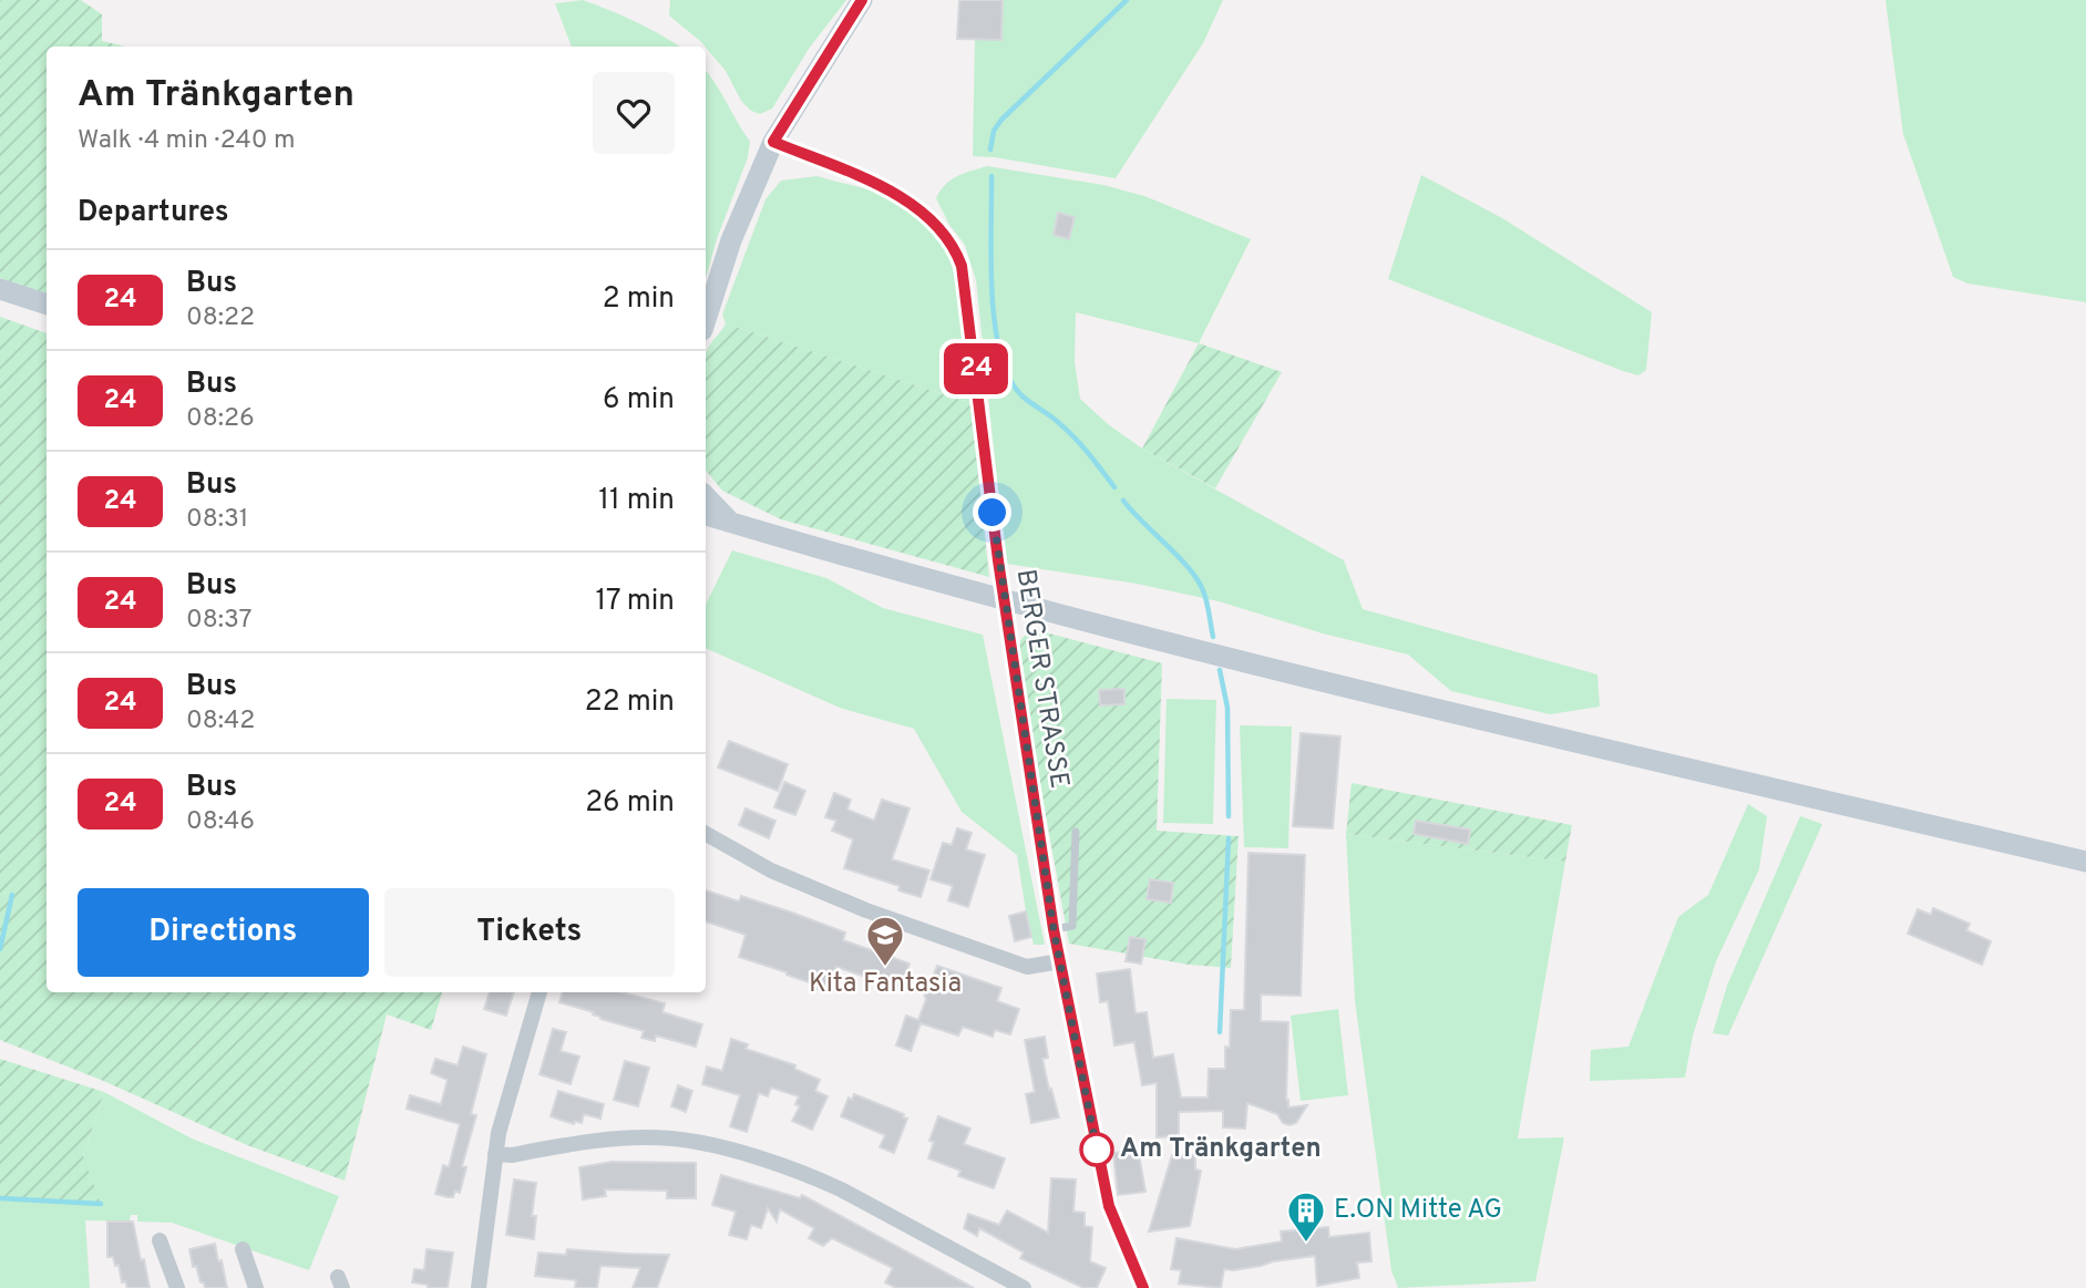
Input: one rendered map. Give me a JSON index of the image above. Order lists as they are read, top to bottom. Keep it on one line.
{"streets":{"street":["BERGER STRASSE"]},"places":{"school or university":["Kita Fantasia"],"other":["Am Tränkgarten"],"building":["E.ON Mitte AG"]},"lines":["bus line 24"],"page":{"on_map":"24","heading":[["Am Tränkgarten","Walk · 4 min · 240 m"],"Departures"],"list":[{"mark":"24","name":"Bus","note":"08:22","value":"2 min"},{"mark":"24","name":"Bus","note":"08:26","value":"6 min"},{"mark":"24","name":"Bus","note":"08:31","value":"11 min"},{"mark":"24","name":"Bus","note":"08:37","value":"17 min"},{"mark":"24","name":"Bus","note":"08:42","value":"22 min"},{"mark":"24","name":"Bus","note":"08:46","value":"26 min"}],"buttons":["Directions","Tickets"]}}
